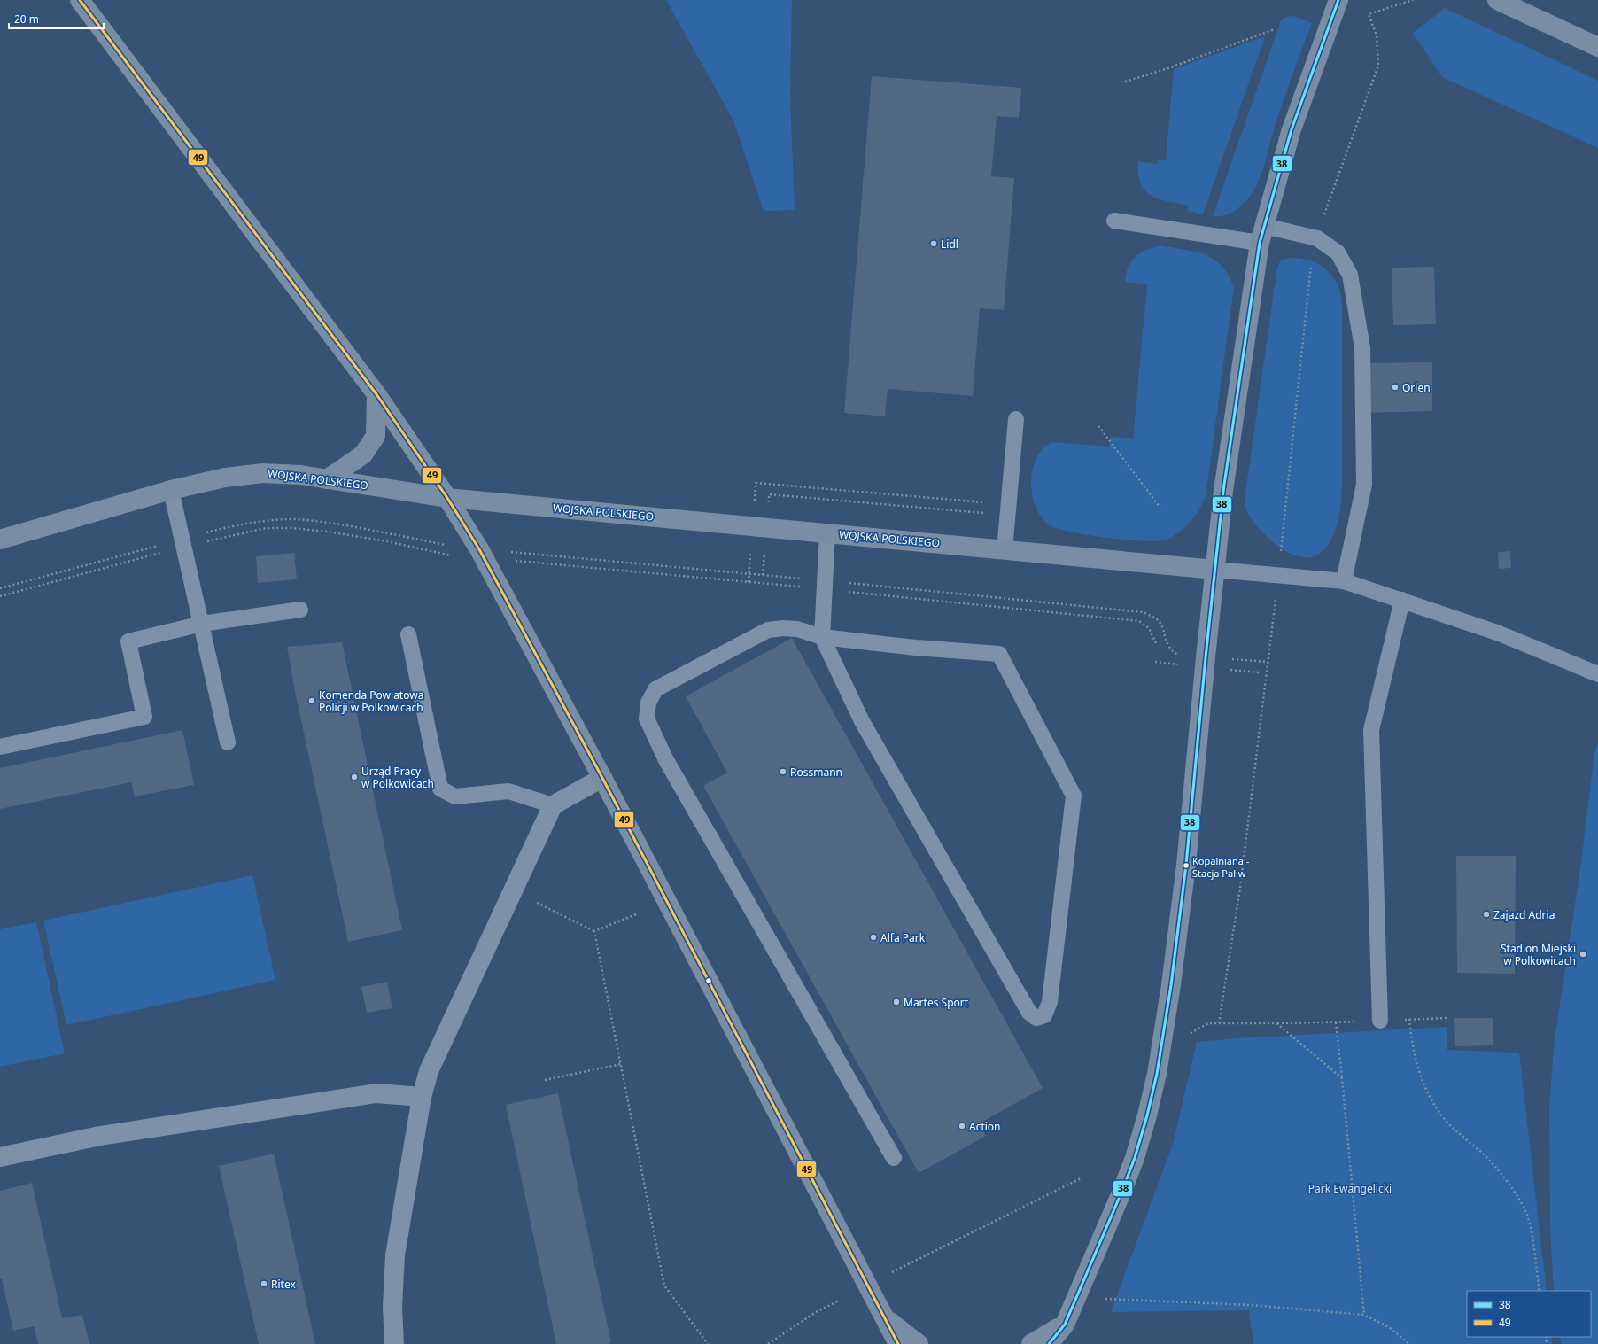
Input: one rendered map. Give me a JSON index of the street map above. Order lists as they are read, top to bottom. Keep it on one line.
{"streets":{"street":["WOJSKA POLSKIEGO"]},"parks":["Park Ewangelicki"],"places":["Lidl","Orlen","Komenda Powiatowa Policji w Polkowicach","Rossmann","Urząd Pracy w Polkowicach","Kopalniana - Stacja Paliw","Zajazd Adria","Alfa Park","Stadion Miejski w Polkowicach","Martes Sport","Action","Ritex"],"lines":["transit line 38","transit line 49"],"legend":["38","49"],"scale_bar":"20 m"}
